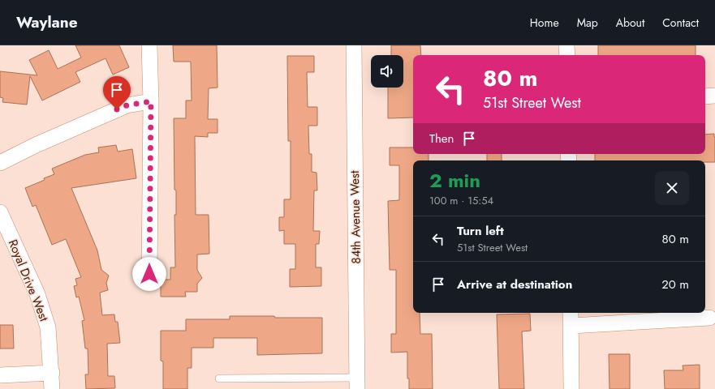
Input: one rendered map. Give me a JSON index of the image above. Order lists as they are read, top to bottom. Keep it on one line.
{"streets":{"street":["84th Avenue West","Royal Drive West"]},"page":{"header":"Waylane","nav":["Home","Map","About","Contact"],"turn":["80 m","51st Street West"],"then":"Then","heading":["2 min","100 m · 15:54"],"list":[{"name":"Turn left","note":"51st Street West","value":"80 m"},{"name":"Arrive at destination","value":"20 m"}]}}
